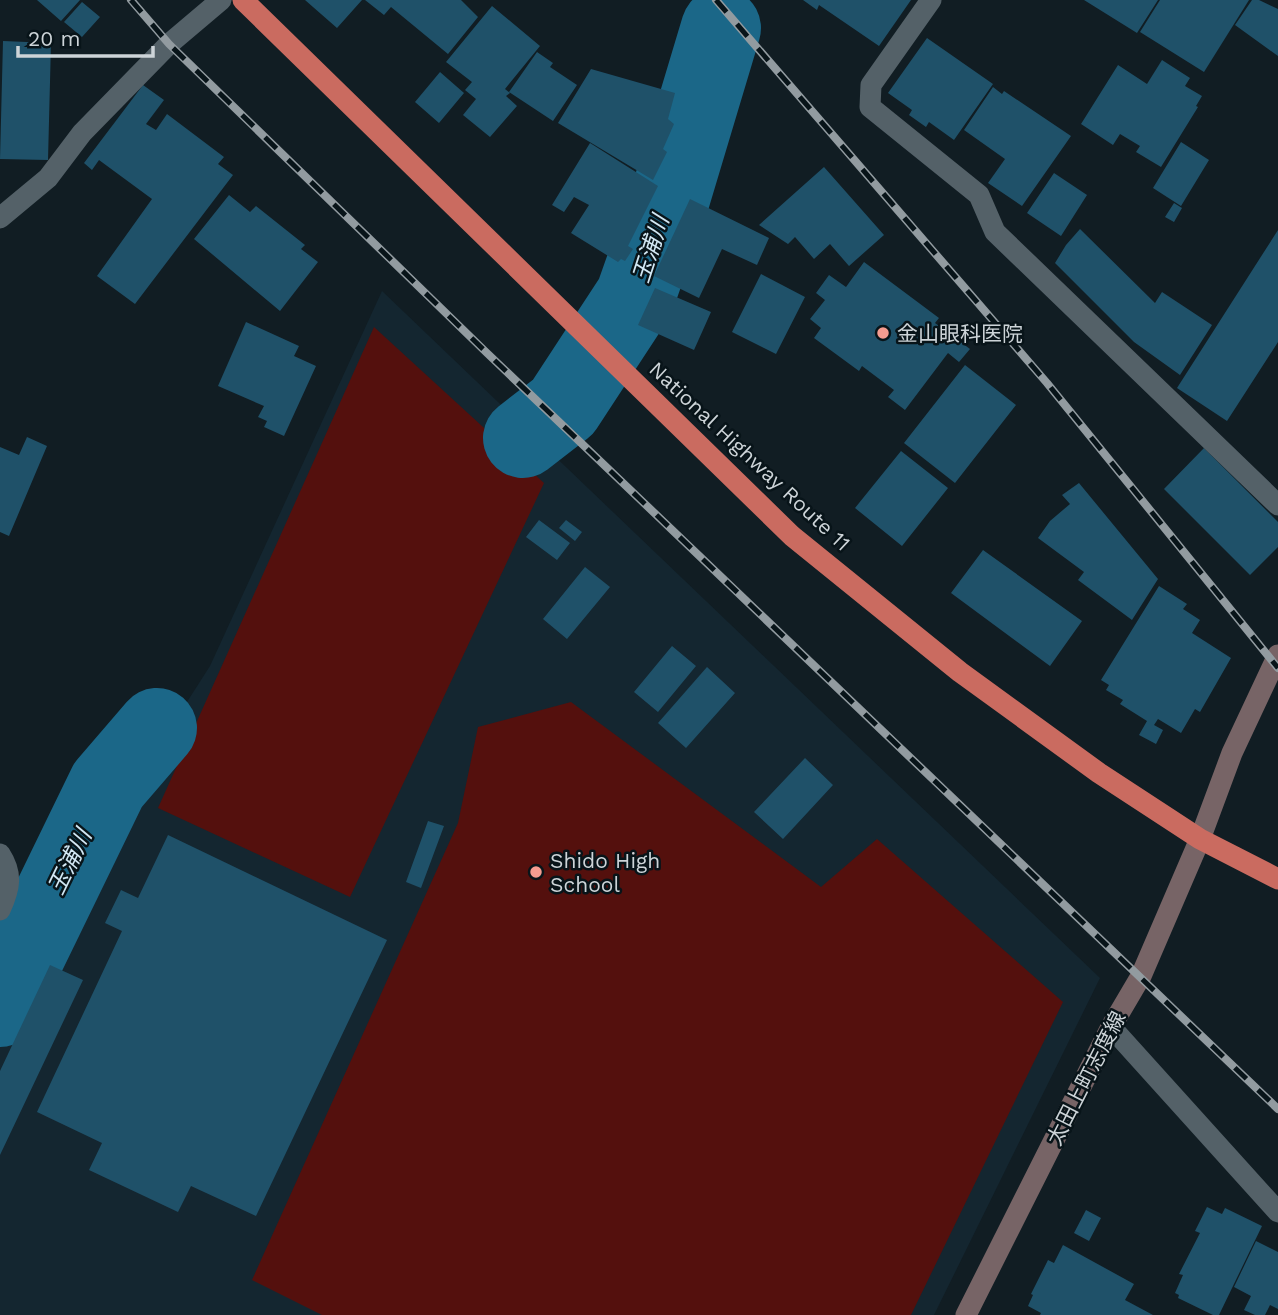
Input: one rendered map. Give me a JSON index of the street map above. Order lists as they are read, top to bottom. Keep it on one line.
{"streets":{"highway":["National Highway Route 11"],"main road":["太田上町志度線"]},"crossings":[["National Highway Route 11","太田上町志度線"]],"water":["玉浦川"],"places":["金山眼科医院","Shido High School"],"scale_bar":"20 m"}
